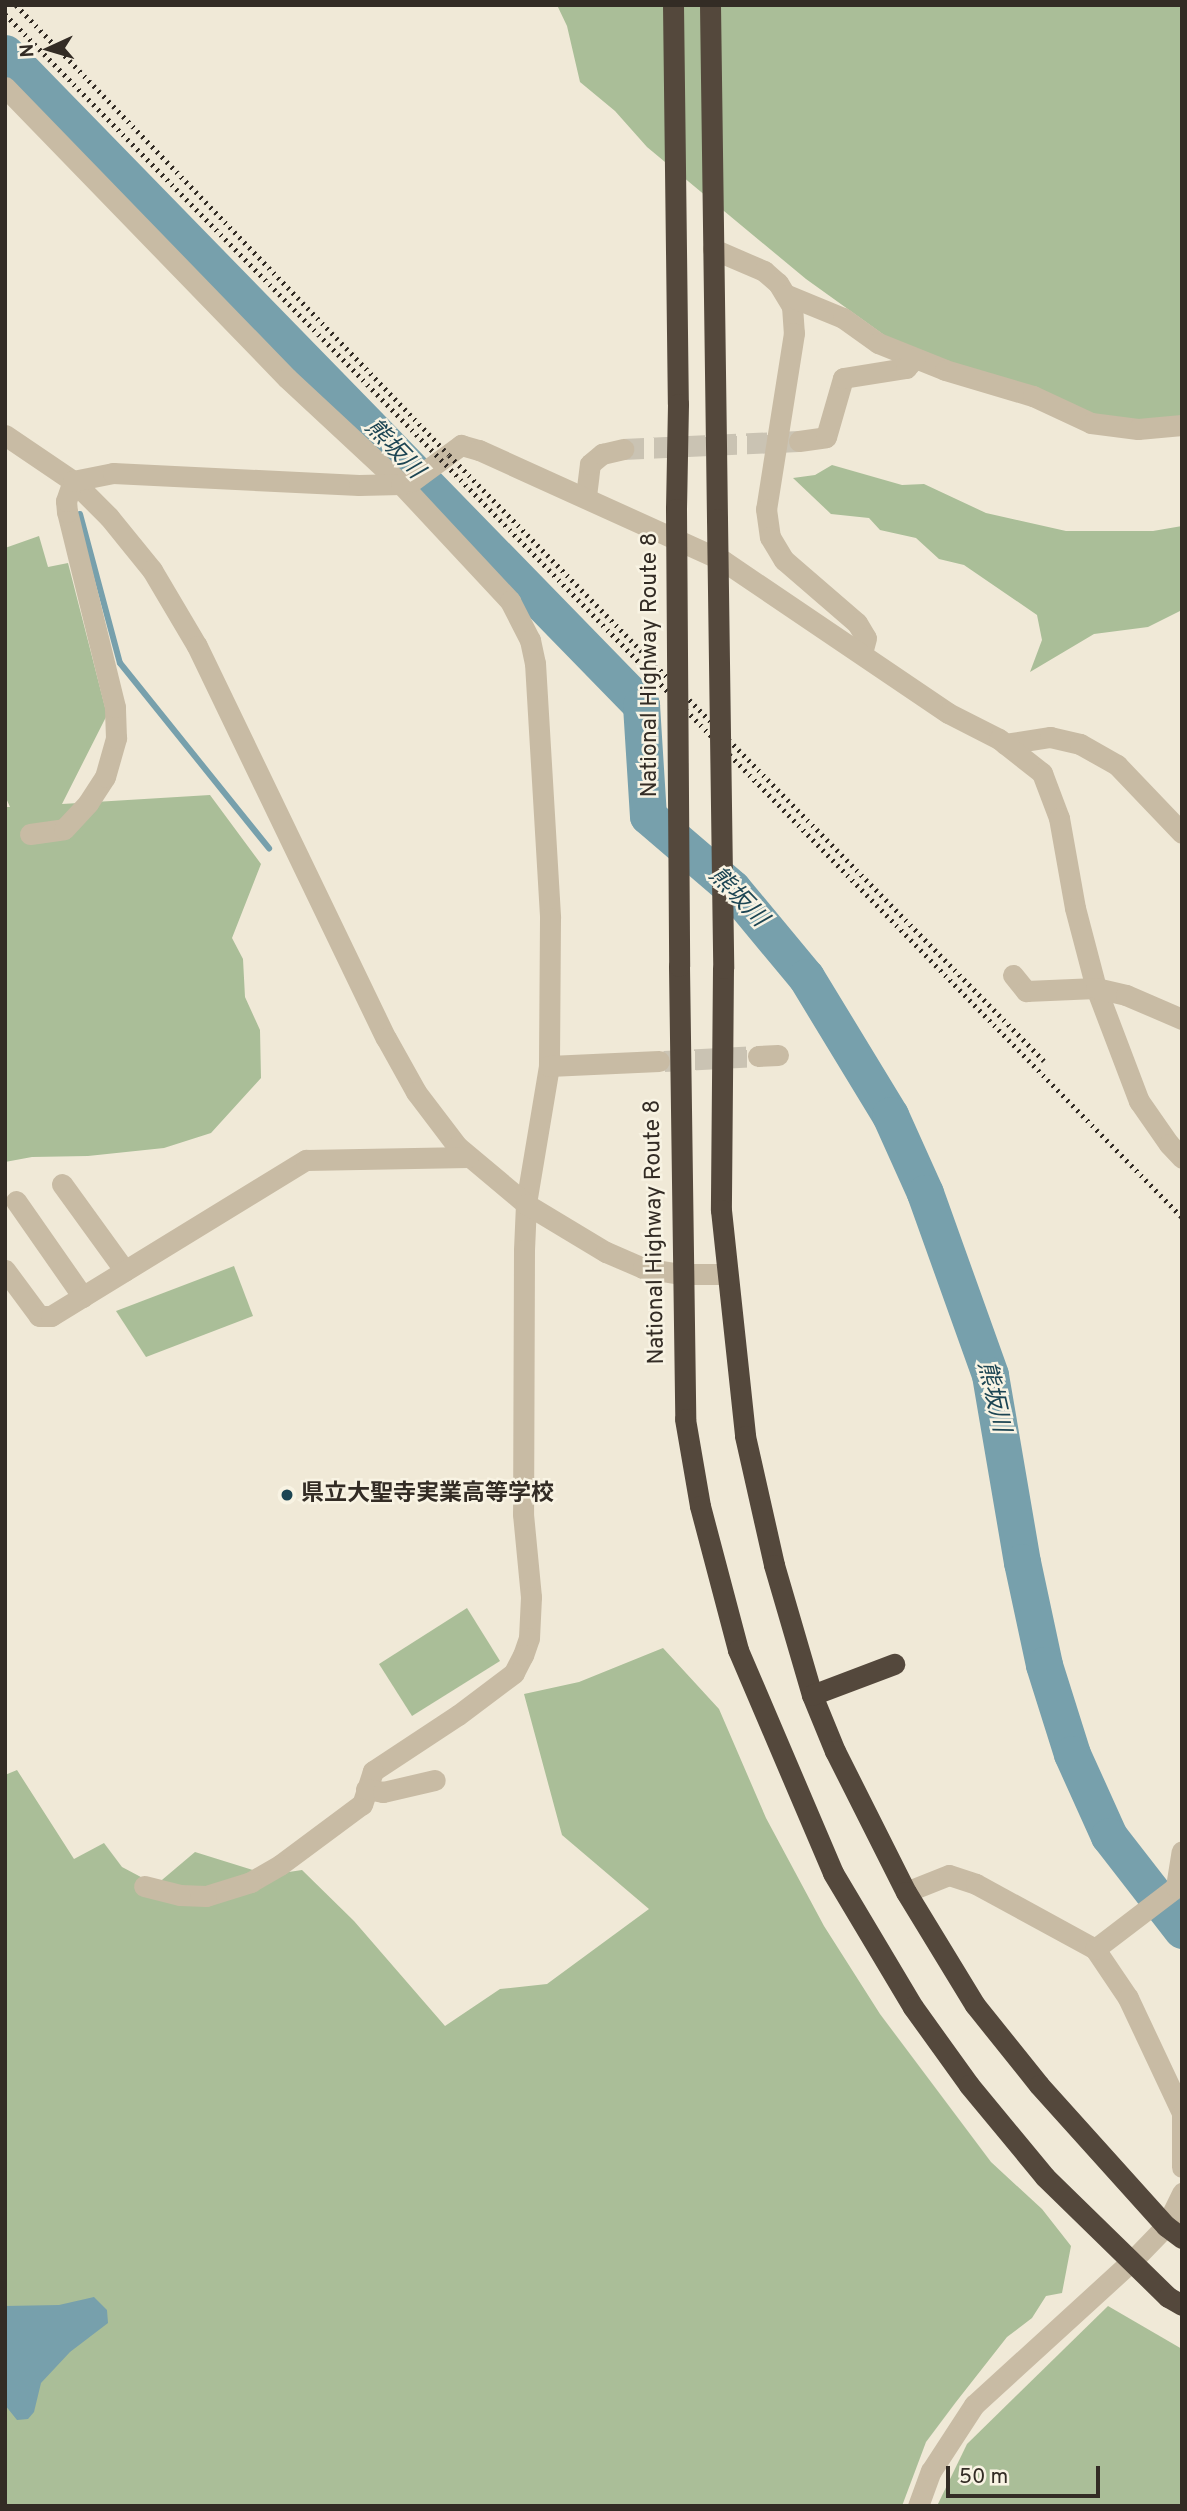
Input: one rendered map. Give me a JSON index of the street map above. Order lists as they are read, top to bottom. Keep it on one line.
{"streets":{"highway":["National Highway Route 8"]},"water":["熊坂川"],"places":["県立大聖寺実業高等学校"],"scale_bar":"50 m","north":"left"}
